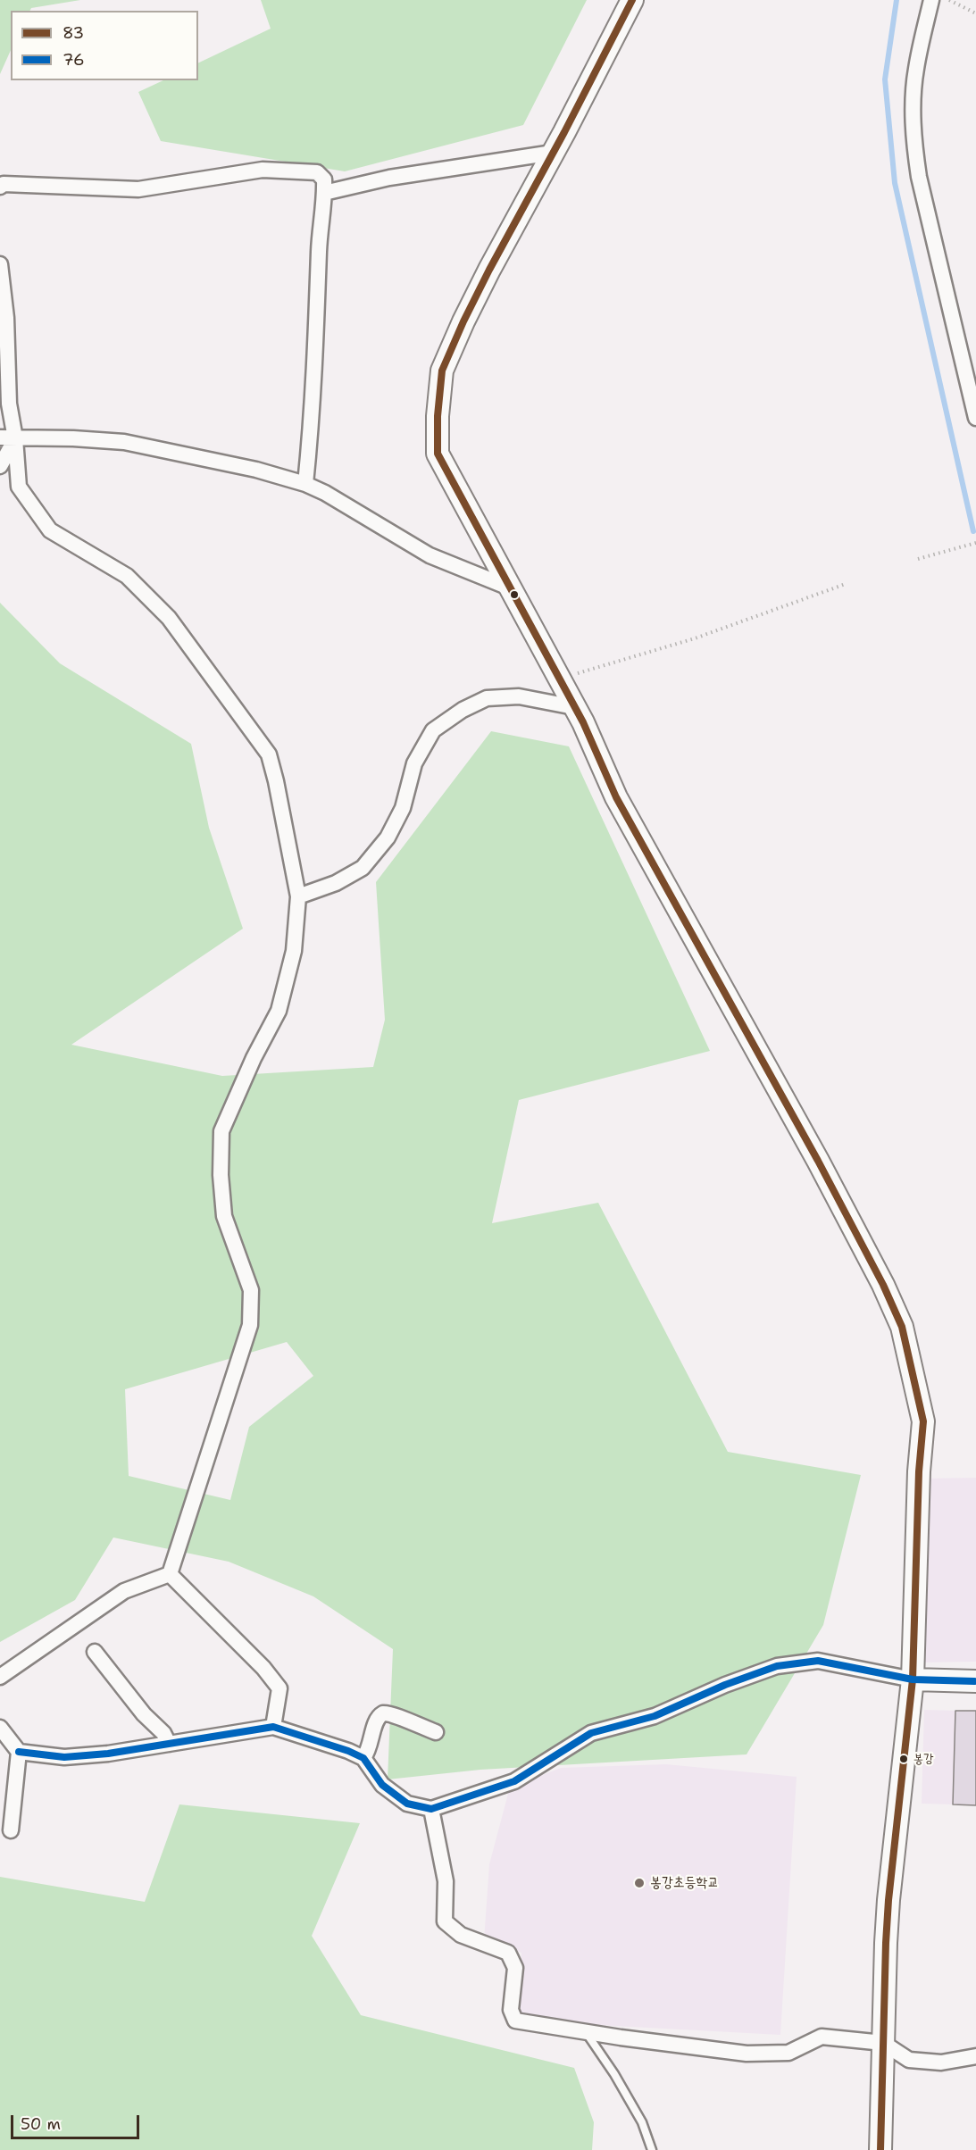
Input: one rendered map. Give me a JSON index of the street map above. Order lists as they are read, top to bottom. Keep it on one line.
{"places":["봉강","봉강초등학교"],"lines":["transit line 83","transit line 76"],"legend":["83","76"],"scale_bar":"50 m"}
